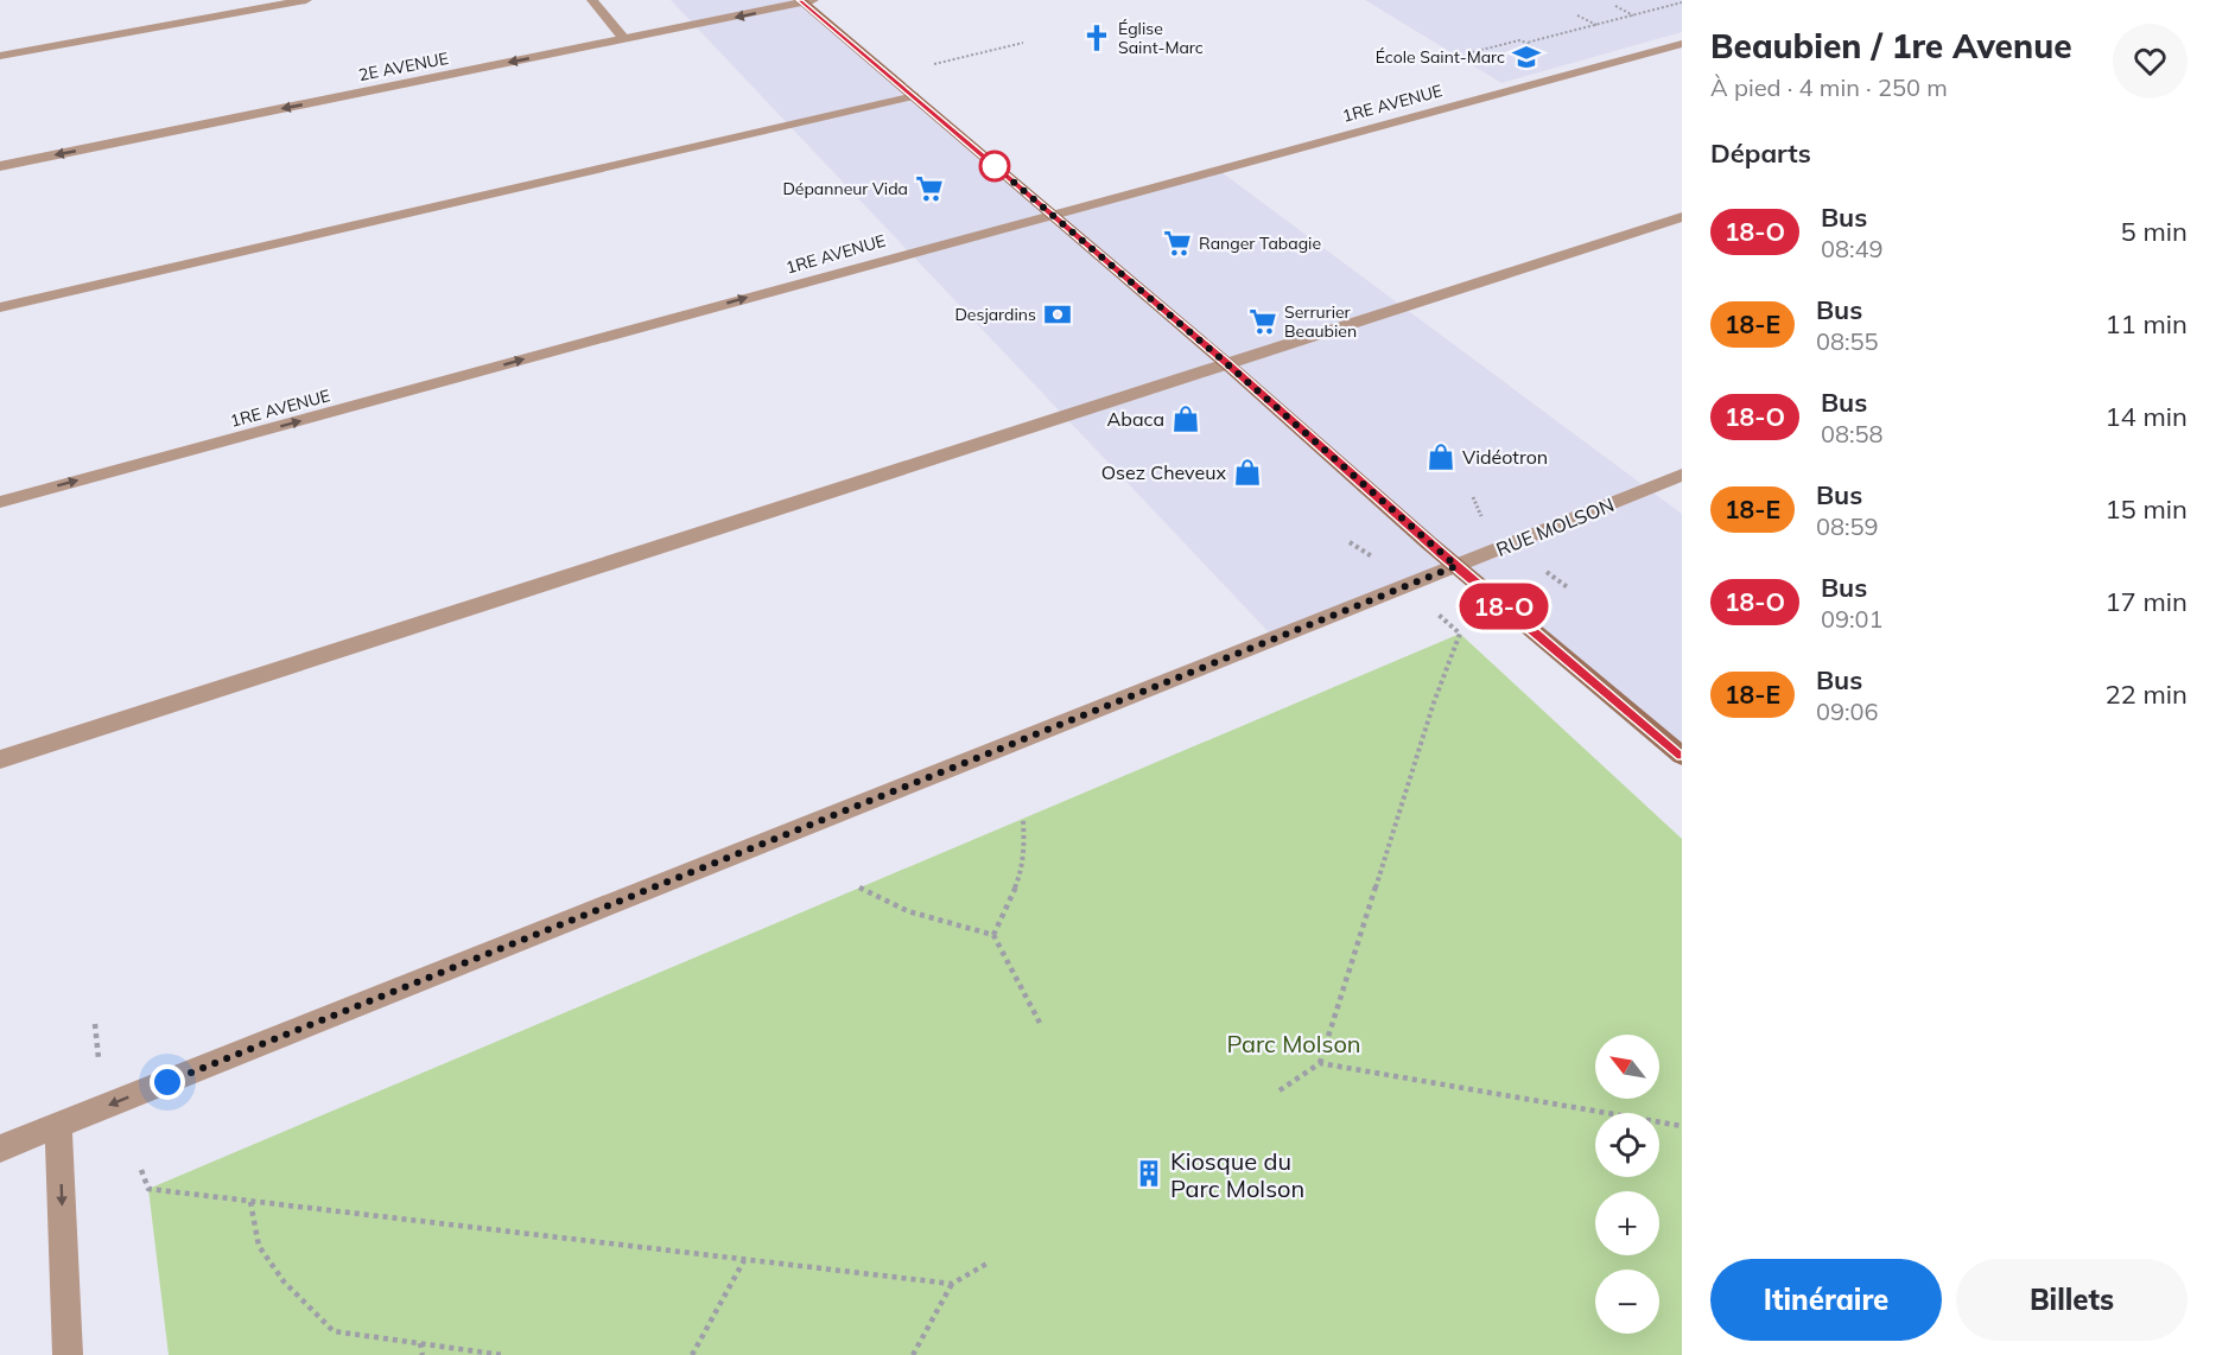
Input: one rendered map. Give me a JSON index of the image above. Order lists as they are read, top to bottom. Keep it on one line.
{"streets":{"street":["2E AVENUE","1RE AVENUE","RUE MOLSON"]},"one_way":["RUE MOLSON"],"parks":["Parc Molson"],"places":{"church":["Église Saint-Marc"],"school or university":["École Saint-Marc"],"supermarket":["Dépanneur Vida","Ranger Tabagie","Serrurier Beaubien"],"bank":["Desjardins"],"shop":["Abaca","Vidéotron","Osez Cheveux"],"building":["Kiosque du Parc Molson"]},"lines":["bus line 18-O"],"north":"top left","page":{"on_map":"18-O","heading":[["Beaubien / 1re Avenue","À pied · 4 min · 250 m"],"Départs"],"list":[{"mark":"18-O","name":"Bus","note":"08:49","value":"5 min"},{"mark":"18-E","name":"Bus","note":"08:55","value":"11 min"},{"mark":"18-O","name":"Bus","note":"08:58","value":"14 min"},{"mark":"18-E","name":"Bus","note":"08:59","value":"15 min"},{"mark":"18-O","name":"Bus","note":"09:01","value":"17 min"},{"mark":"18-E","name":"Bus","note":"09:06","value":"22 min"}],"map_buttons":["+","−"],"buttons":["Itinéraire","Billets"]}}
